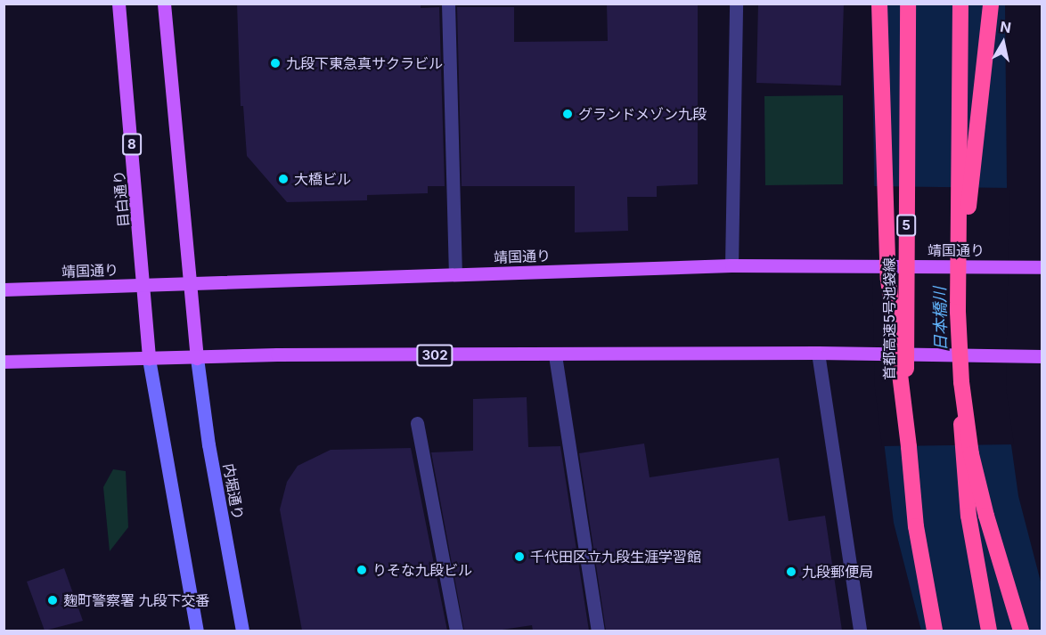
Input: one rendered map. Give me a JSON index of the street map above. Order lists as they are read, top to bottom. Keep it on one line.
{"streets":{"highway":["5","首都高速5号池袋線"],"main road":["8","目白通り","靖国通り","302","内堀通り"]},"crossings":[["目白通り","靖国通り"],["目白通り","302"],["302","内堀通り"]],"water":["日本橋川"],"places":["九段下東急真サクラビル","グランドメゾン九段","大橋ビル","千代田区立九段生涯学習館","りそな九段ビル","九段郵便局","麹町警察署 九段下交番"],"north":"top"}
